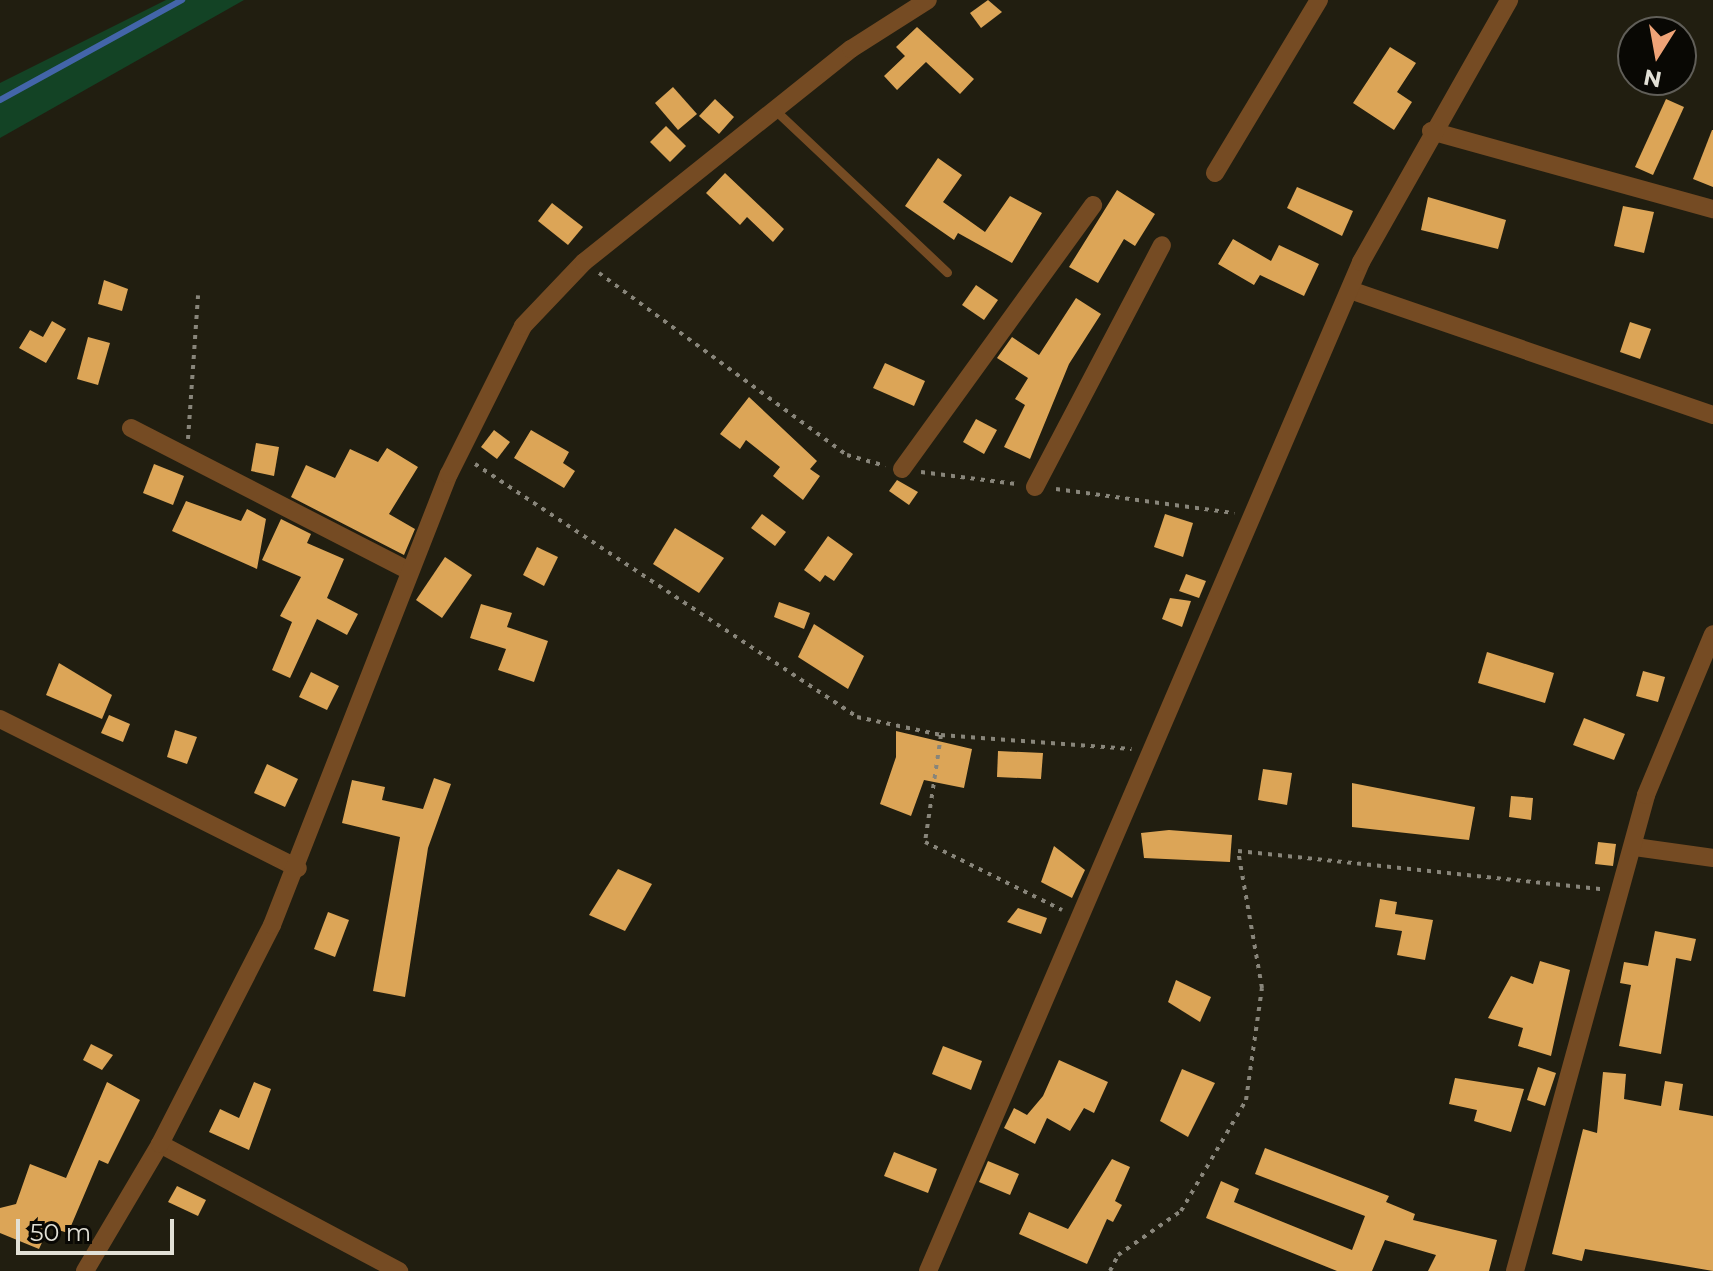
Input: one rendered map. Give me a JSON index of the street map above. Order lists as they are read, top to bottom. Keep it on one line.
{"scale_bar":"50 m","north":"bottom"}
